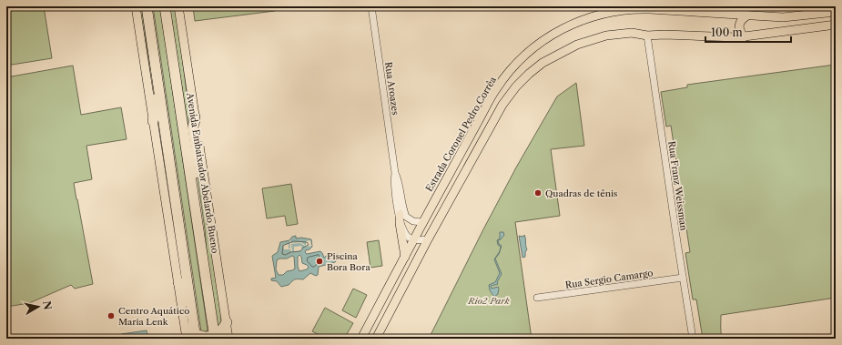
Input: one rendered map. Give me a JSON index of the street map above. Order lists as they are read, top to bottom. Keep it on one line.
{"streets":{"highway":["Avenida Embaixador Abelardo Bueno"],"main road":["Estrada Coronel Pedro Corrêa"],"street":["Rua Aroazes","Rua Franz Weissman","Rua Sergio Camargo"]},"crossings":[["Rua Aroazes","Estrada Coronel Pedro Corrêa"],["Rua Franz Weissman","Rua Sergio Camargo"]],"parks":["Rio2 Park"],"places":["Quadras de tênis","Piscina Bora Bora","Centro Aquático Maria Lenk"],"scale_bar":"100 m","north":"right"}
